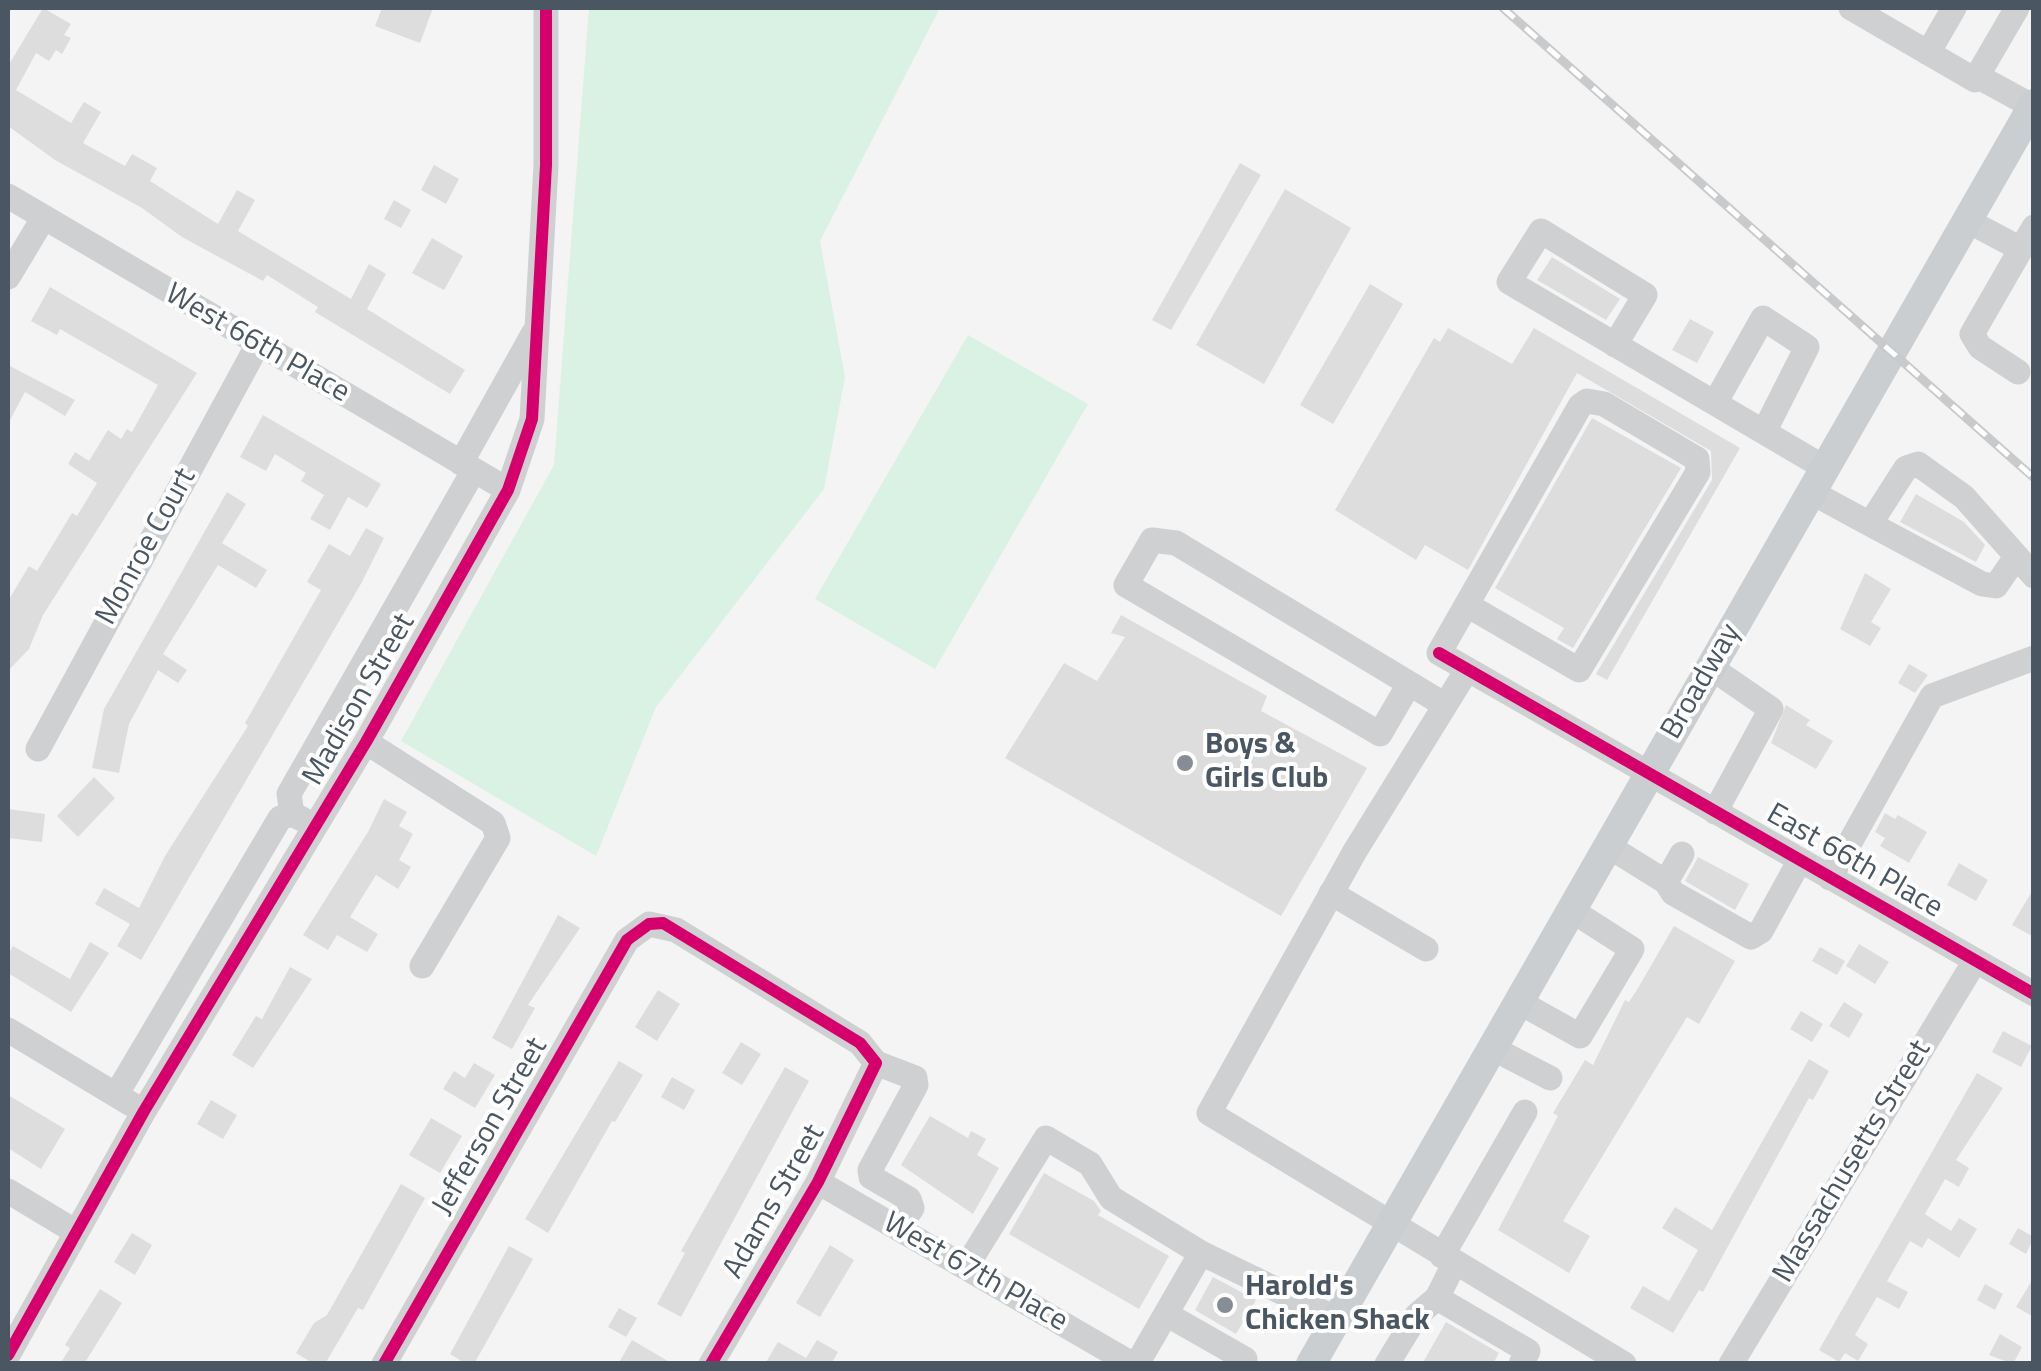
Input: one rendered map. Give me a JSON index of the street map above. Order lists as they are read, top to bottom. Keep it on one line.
{"streets":{"main road":["Broadway"],"street":["West 66th Place","Monroe Court","Madison Street","East 66th Place","Jefferson Street","Massachusetts Street","Adams Street","West 67th Place"]},"crossings":[["West 66th Place","Monroe Court"],["West 66th Place","Madison Street"],["Broadway","East 66th Place"],["East 66th Place","Massachusetts Street"],["Jefferson Street","Adams Street"],["Adams Street","West 67th Place"]],"places":["Boys & Girls Club","Harold's Chicken Shack"]}
